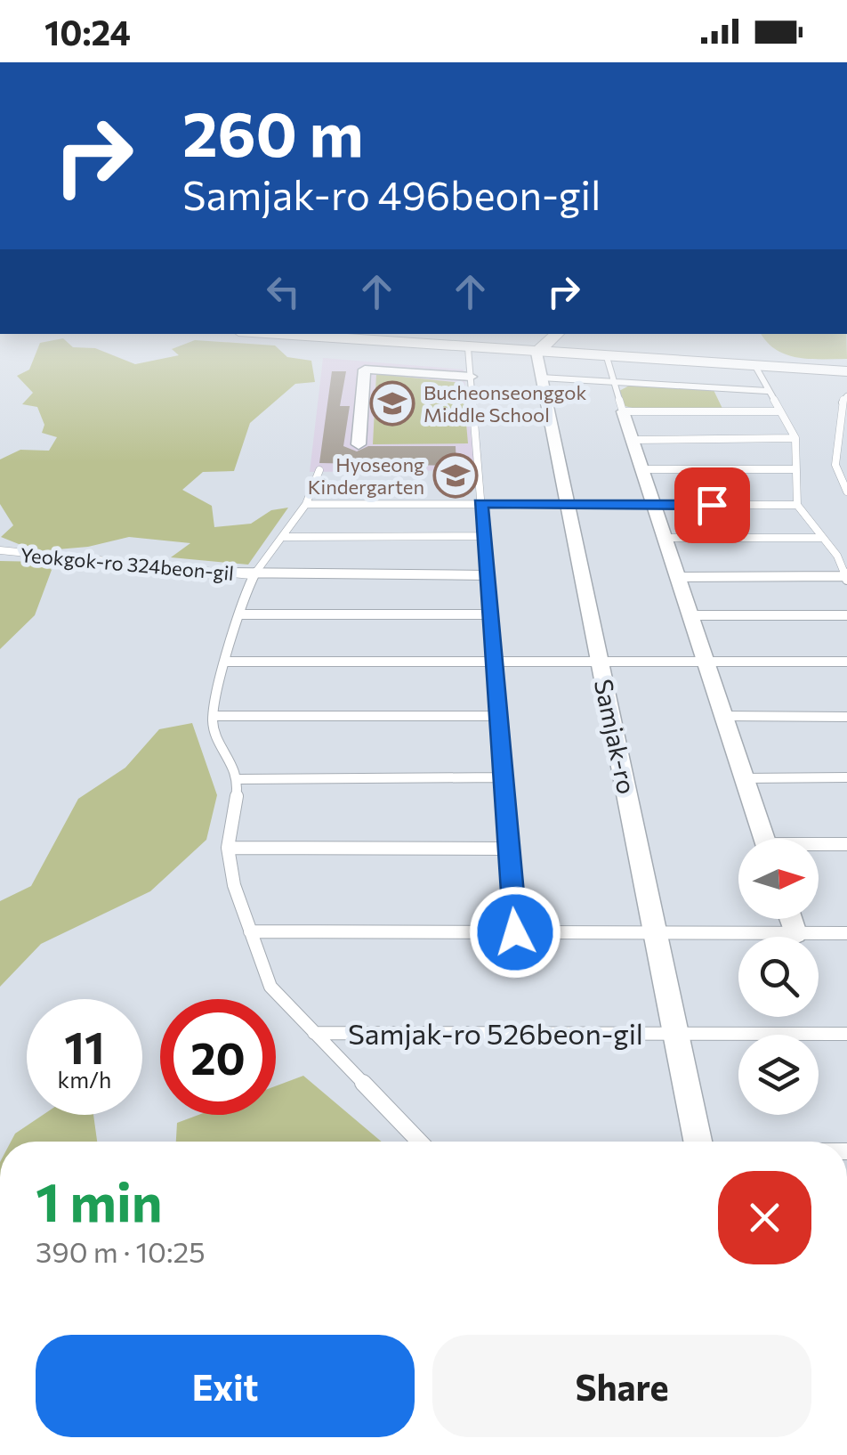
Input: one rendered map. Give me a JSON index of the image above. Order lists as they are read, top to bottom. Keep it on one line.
{"streets":{"street":["Samjak-ro"],"lane":["Yeokgok-ro 324beon-gil","Samjak-ro 526beon-gil"]},"crossings":[["Samjak-ro","Samjak-ro 526beon-gil"]],"places":{"school or university":["Bucheonseonggok Middle School","Hyoseong Kindergarten"]},"north":"right","page":{"status":"10:24","turn":["260 m","Samjak-ro 496beon-gil"],"speed":"11 km/h","limit":"20","heading":["1 min","390 m · 10:25"],"buttons":["Exit","Share"]}}
